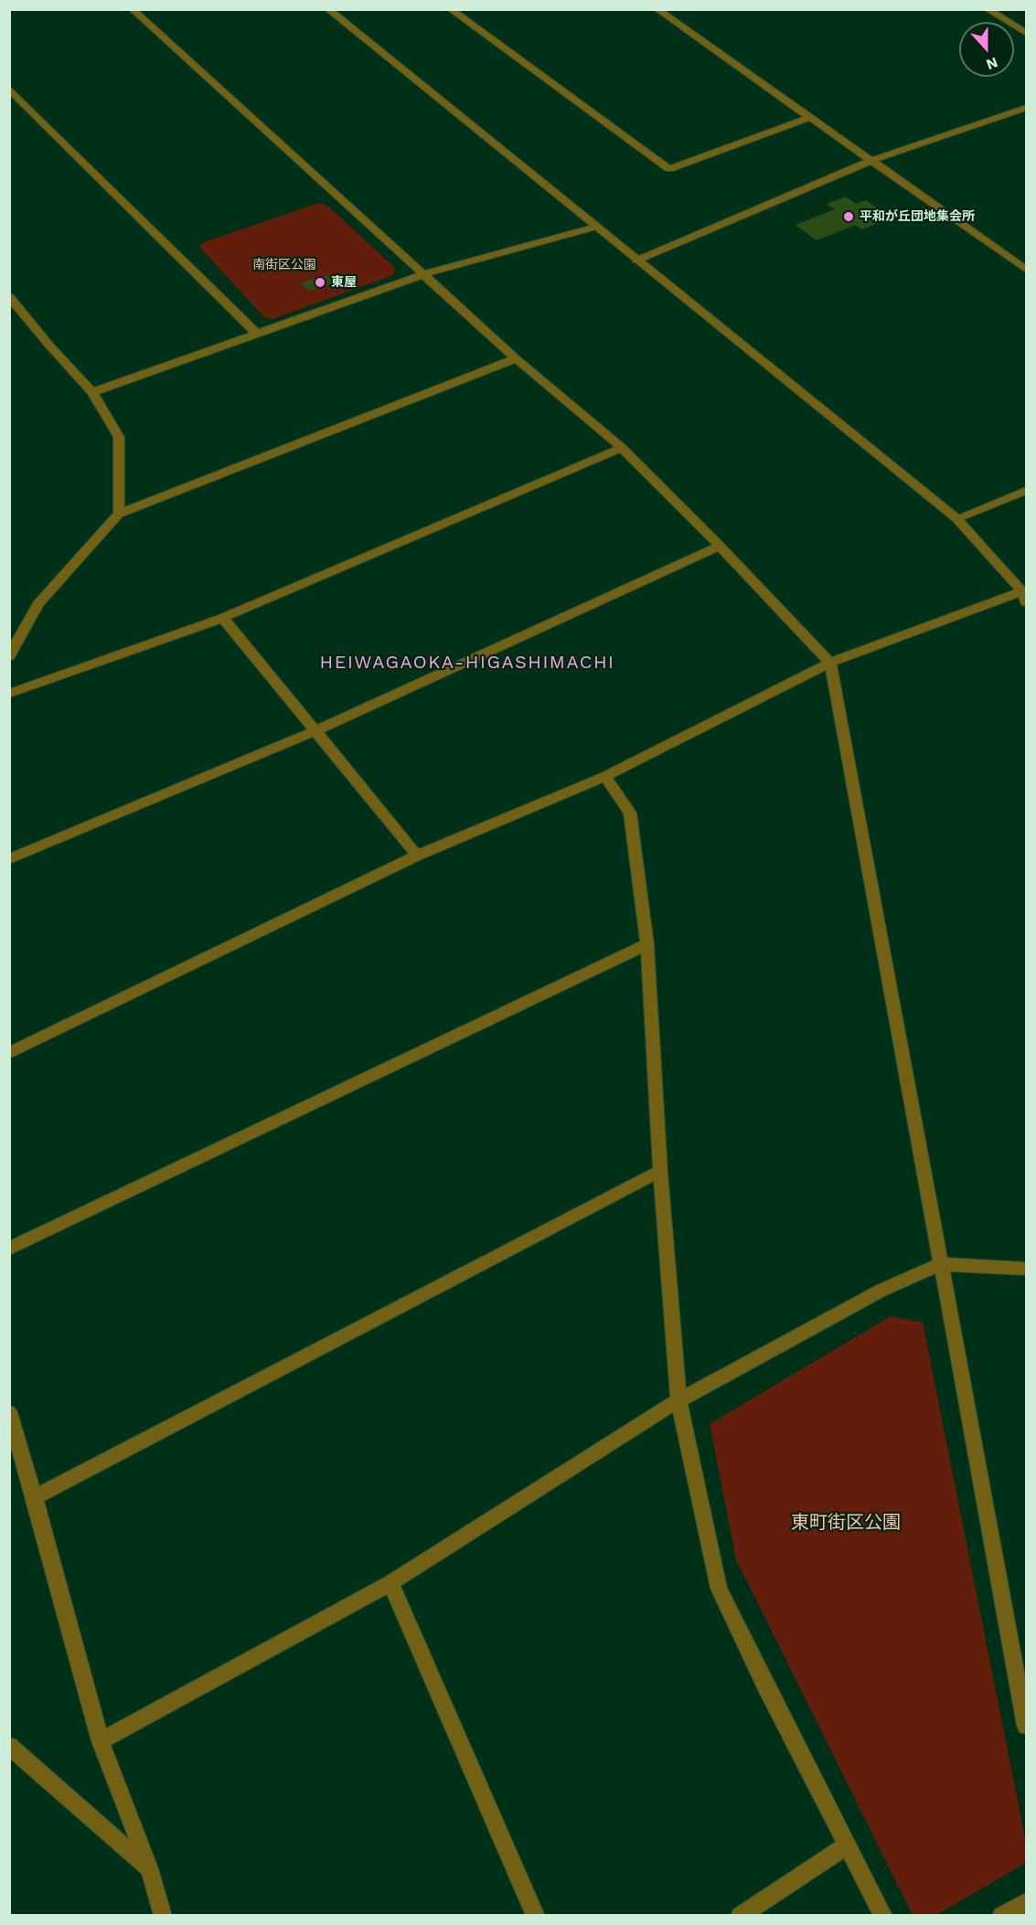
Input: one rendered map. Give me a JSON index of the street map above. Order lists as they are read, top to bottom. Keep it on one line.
{"districts":["HEIWAGAOKA-HIGASHIMACHI"],"parks":["南街区公園","東町街区公園"],"places":["平和が丘団地集会所","東屋"],"north":"bottom"}
